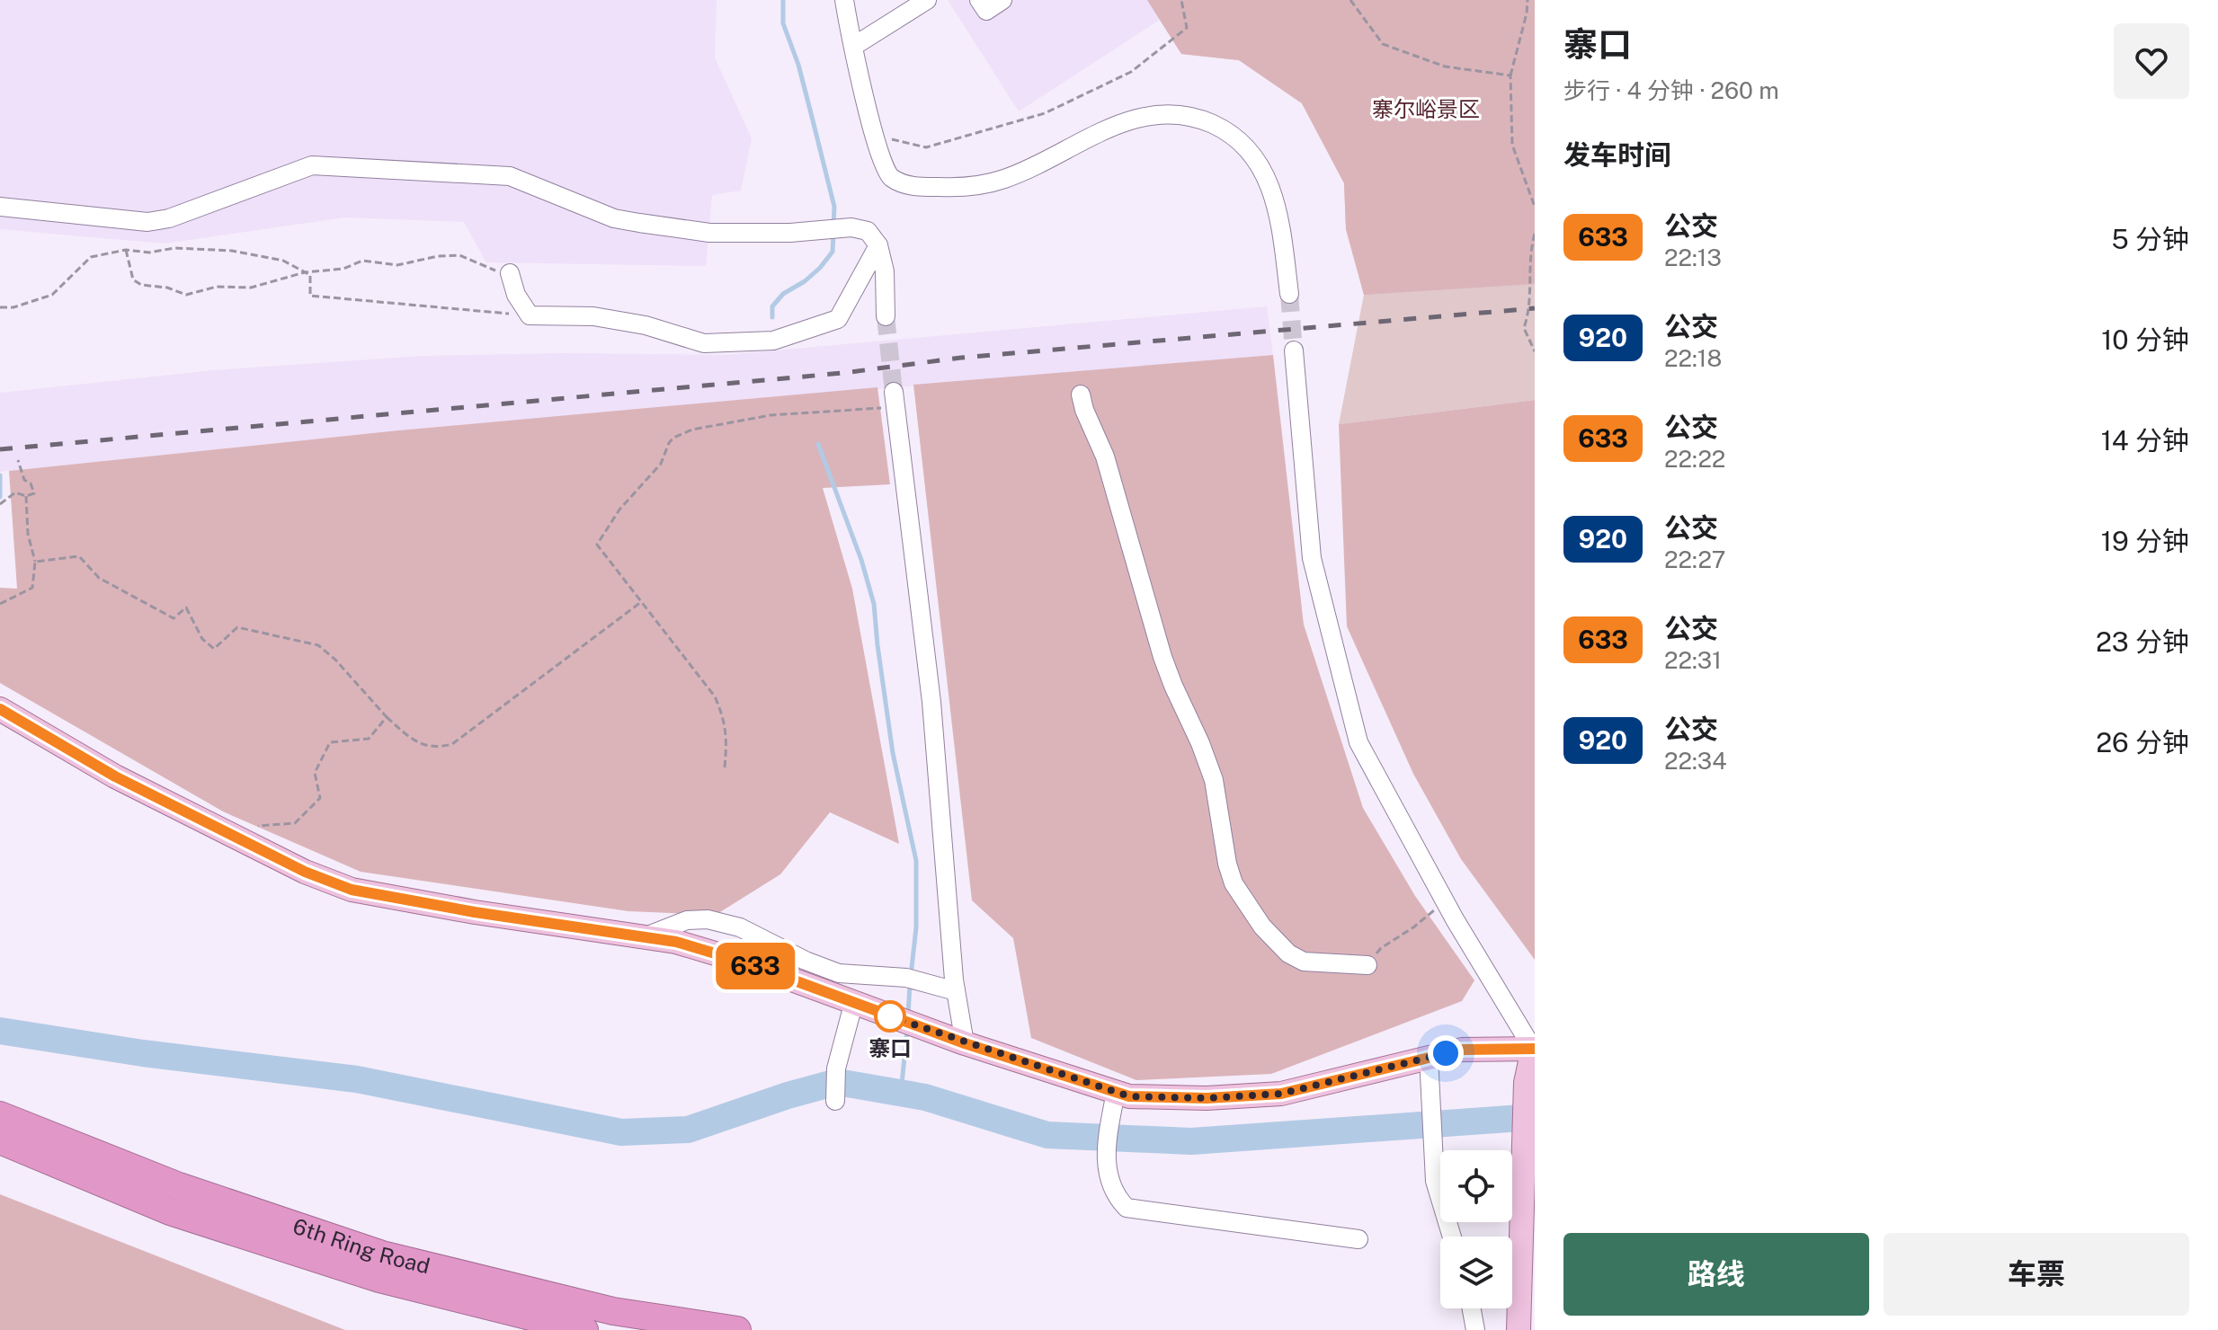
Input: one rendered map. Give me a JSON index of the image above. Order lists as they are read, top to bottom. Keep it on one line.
{"streets":{"highway":["6th Ring Road"]},"parks":["寨尔峪景区"],"places":["寨口"],"lines":["bus line 633"],"page":{"on_map":"633","heading":[["寨口","步行 · 4 分钟 · 260 m"],"发车时间"],"list":[{"mark":"633","name":"公交","note":"22:13","value":"5 分钟"},{"mark":"920","name":"公交","note":"22:18","value":"10 分钟"},{"mark":"633","name":"公交","note":"22:22","value":"14 分钟"},{"mark":"920","name":"公交","note":"22:27","value":"19 分钟"},{"mark":"633","name":"公交","note":"22:31","value":"23 分钟"},{"mark":"920","name":"公交","note":"22:34","value":"26 分钟"}],"buttons":["路线","车票"]}}
